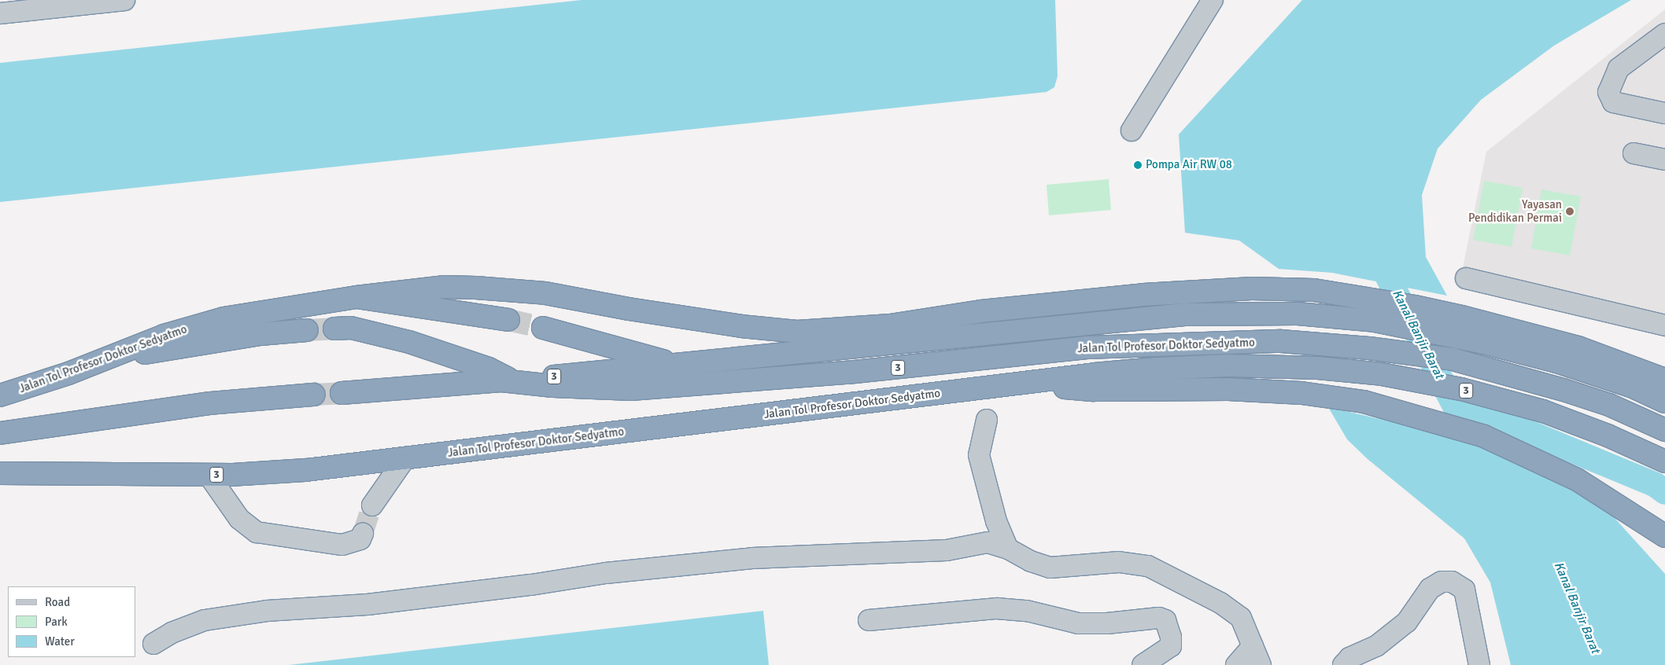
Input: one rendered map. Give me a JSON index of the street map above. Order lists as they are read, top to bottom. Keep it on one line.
{"streets":{"highway":["Jalan Tol Profesor Doktor Sedyatmo","3"]},"water":["Kanal Banjir Barat"],"places":["Pompa Air RW 08","Yayasan Pendidikan Permai"],"legend":["Road","Park","Water"]}
